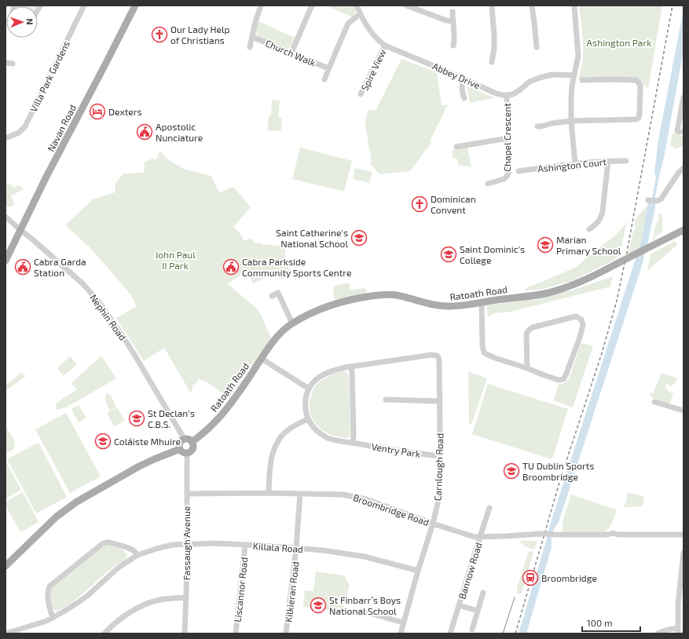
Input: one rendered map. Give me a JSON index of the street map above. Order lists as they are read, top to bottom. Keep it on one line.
{"streets":{"main road":["Navan Road","Ratoath Road"],"street":["Church Walk","Spire View","Abbey Drive","Villa Park Gardens","Chapel Crescent","Ashington Court","Nephin Road","Ventry Park","Carnlough Road","Broombridge Road","Fassaugh Avenue","Killala Road","Bannow Road","Liscannor Road","Kilkieran Road"]},"crossings":[["Spire View","Abbey Drive"],["Abbey Drive","Chapel Crescent"],["Navan Road","Nephin Road"],["Ratoath Road","Nephin Road"],["Ratoath Road","Fassaugh Avenue"],["Nephin Road","Fassaugh Avenue"],["Ventry Park","Carnlough Road"],["Carnlough Road","Broombridge Road"],["Carnlough Road","Killala Road"],["Broombridge Road","Fassaugh Avenue"],["Broombridge Road","Bannow Road"],["Broombridge Road","Kilkieran Road"],["Fassaugh Avenue","Killala Road"],["Killala Road","Liscannor Road"],["Killala Road","Kilkieran Road"]],"parks":["Ashington Park","John Paul II Park"],"places":{"church":["Our Lady Help of Christians","Dominican Convent"],"hotel":["Dexters"],"public building":["Apostolic Nunciature","Cabra Garda Station","Cabra Parkside Community Sports Centre"],"school or university":["Saint Catherine's National School","Marian Primary School","Saint Dominic's College","St Declan's C.B.S.","Coláiste Mhuire","TU Dublin Sports Broombridge","St Finbarr’s Boys National School"],"station":["Broombridge"]},"scale_bar":"100 m","north":"right"}
